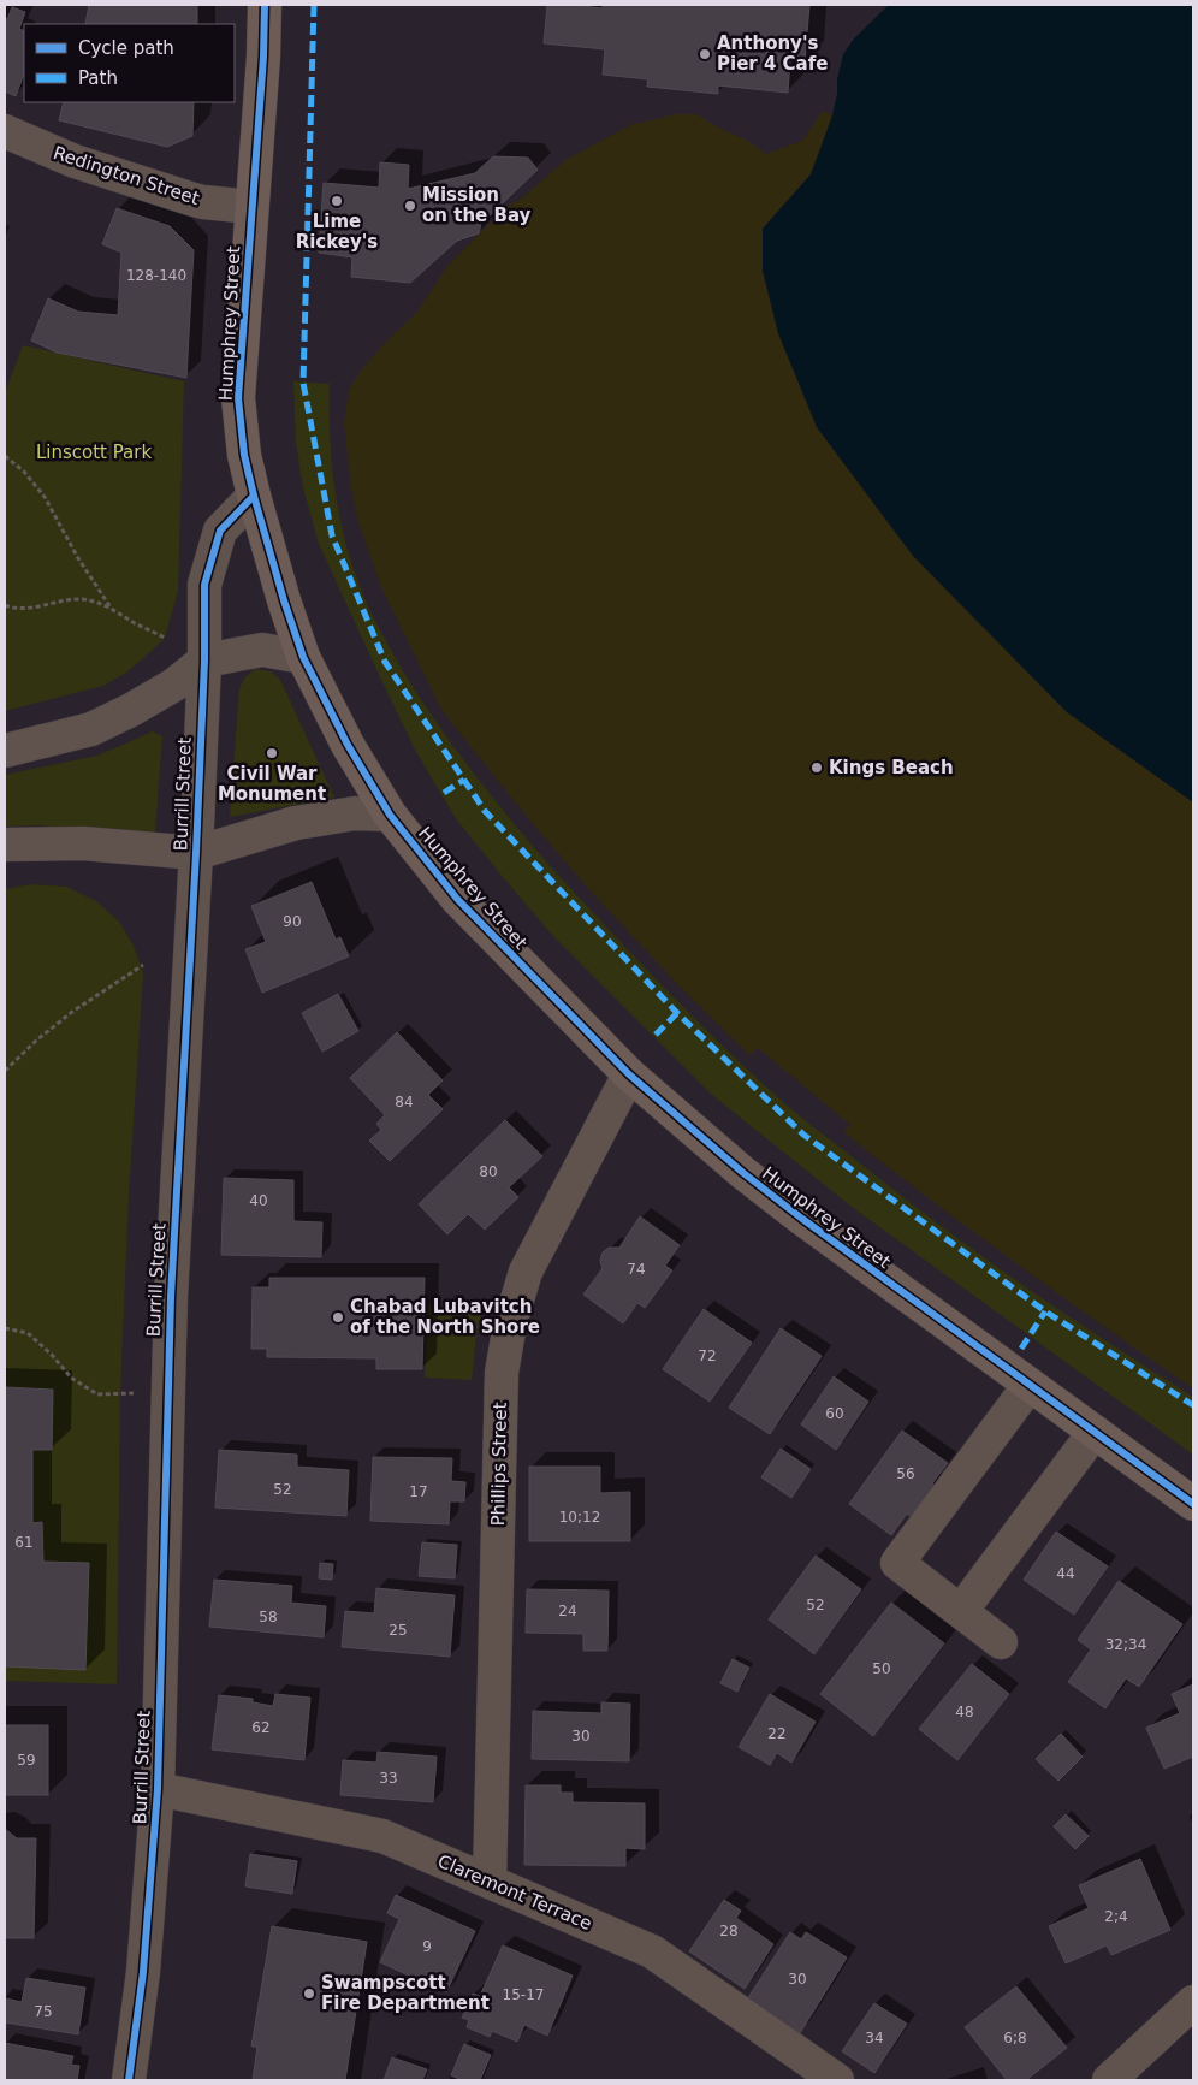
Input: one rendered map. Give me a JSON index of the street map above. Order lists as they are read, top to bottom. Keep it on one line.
{"streets":{"main road":["Humphrey Street"],"street":["Redington Street","Burrill Street","Phillips Street","Claremont Terrace"]},"crossings":[["Redington Street","Humphrey Street"],["Humphrey Street","Burrill Street"],["Humphrey Street","Phillips Street"],["Burrill Street","Claremont Terrace"],["Phillips Street","Claremont Terrace"]],"parks":["Linscott Park"],"places":["Anthony's Pier 4 Cafe","Lime Rickey's","Mission on the Bay","Civil War Monument","Kings Beach","Chabad Lubavitch of the North Shore","Swampscott Fire Department"],"house_numbers":["128-140","90","84","80","40","74","72","60","56","52","17","10;12","61","44","52","24","58","25","32;34","50","48","62","22","30","59","33","2;4","28","9","30","15-17","75","34","6;8"],"legend":["Cycle path","Path"]}
